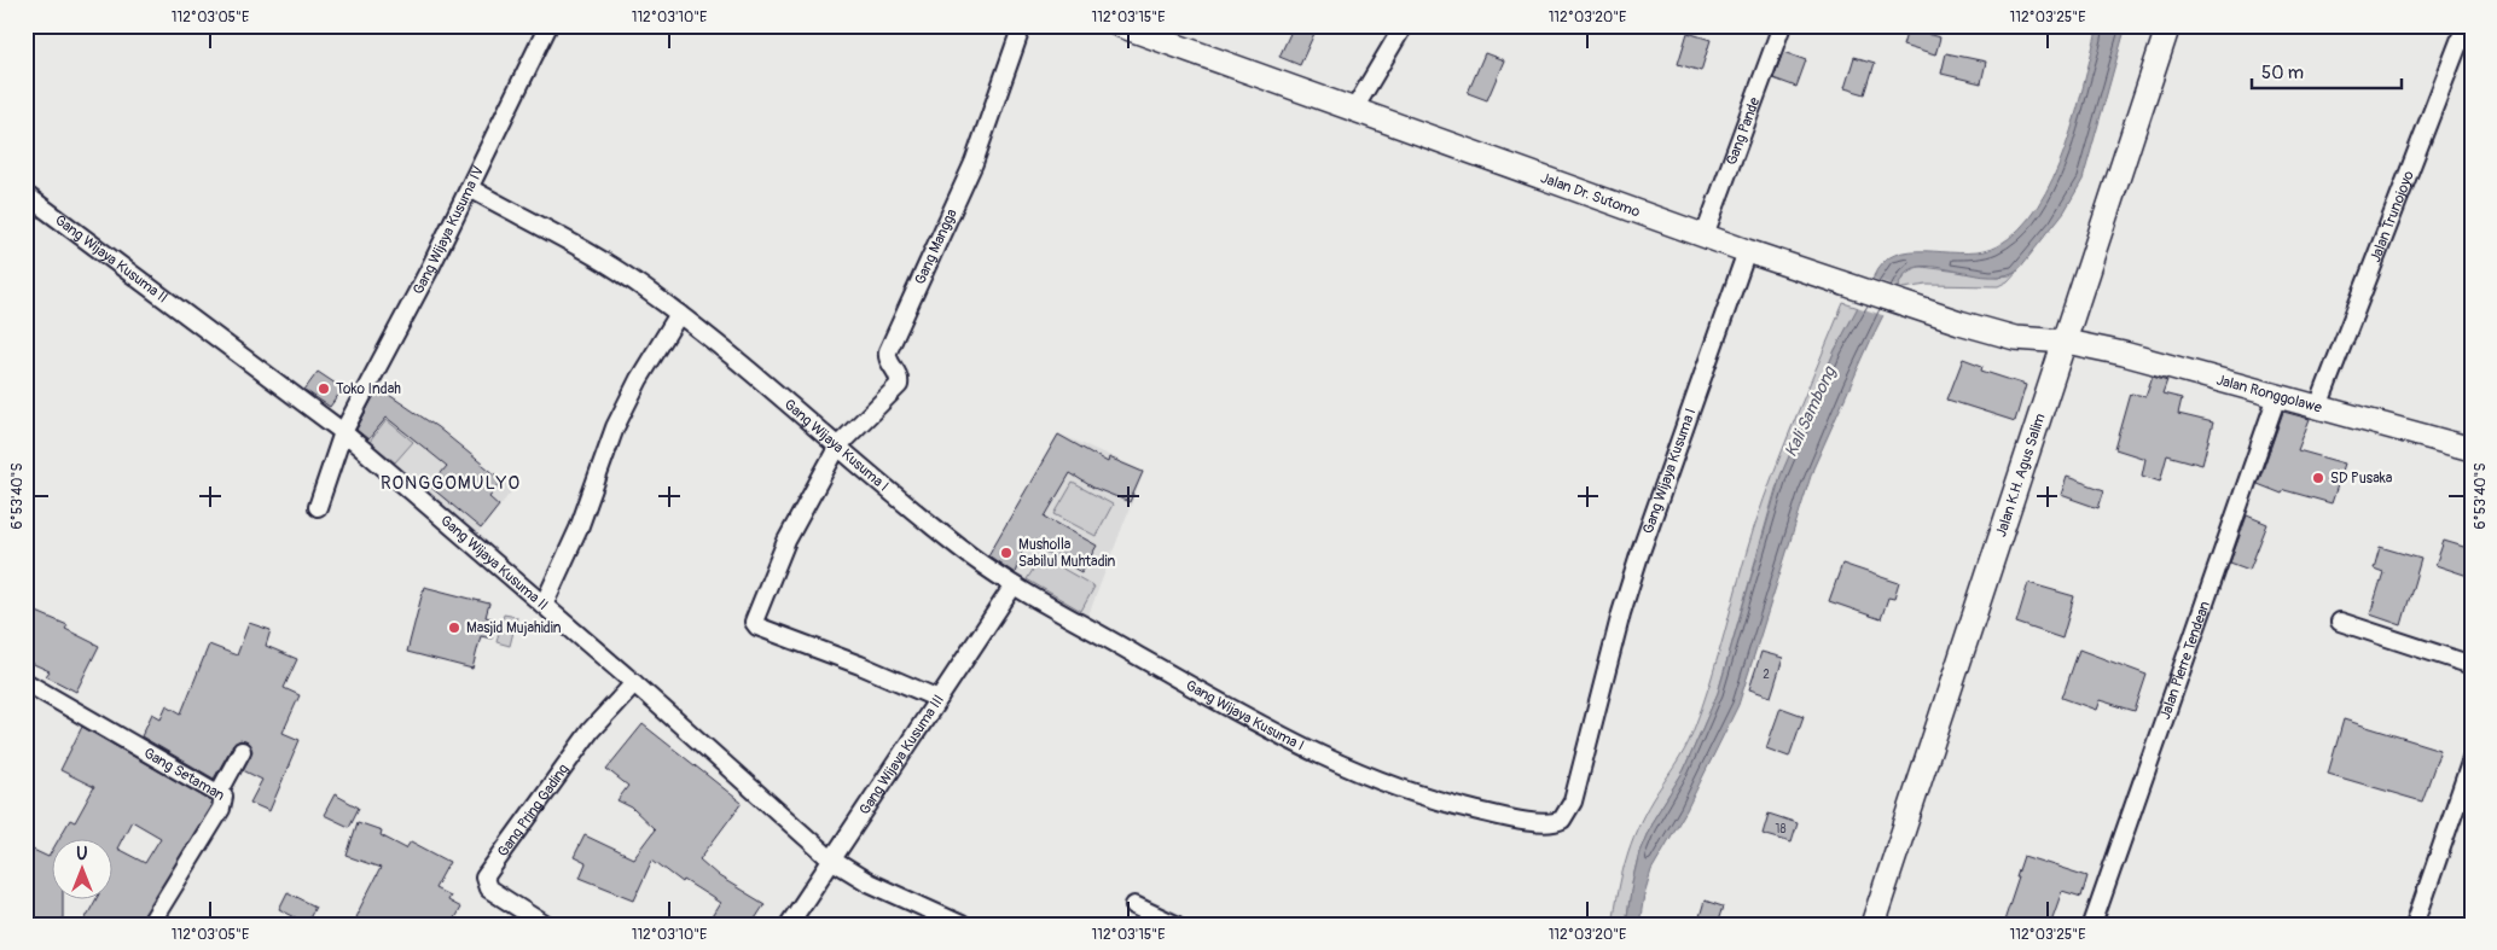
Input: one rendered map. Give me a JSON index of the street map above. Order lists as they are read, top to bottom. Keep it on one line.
{"streets":{"main road":["Jalan Dr. Sutomo","Jalan Ronggolawe","Jalan K.H. Agus Salim"],"street":["Gang Pande","Jalan Trunojoyo","Gang Wijaya Kusuma IV","Gang Mangga","Gang Wijaya Kusuma II","Gang Wijaya Kusuma I","Jalan Pierre Tendean","Gang Wijaya Kusuma III","Gang Setaman","Gang Pring Gading"]},"crossings":[["Gang Pande","Jalan Dr. Sutomo"],["Jalan Dr. Sutomo","Jalan Ronggolawe"],["Jalan Dr. Sutomo","Gang Wijaya Kusuma I"],["Jalan Dr. Sutomo","Jalan K.H. Agus Salim"],["Jalan Trunojoyo","Jalan Ronggolawe"],["Gang Wijaya Kusuma IV","Gang Wijaya Kusuma II"],["Gang Wijaya Kusuma IV","Gang Wijaya Kusuma I"],["Gang Mangga","Gang Wijaya Kusuma I"],["Gang Wijaya Kusuma II","Gang Wijaya Kusuma III"],["Gang Wijaya Kusuma II","Gang Pring Gading"],["Jalan Ronggolawe","Jalan K.H. Agus Salim"],["Jalan Ronggolawe","Jalan Pierre Tendean"],["Gang Wijaya Kusuma I","Gang Wijaya Kusuma III"]],"districts":["RONGGOMULYO"],"water":["Kali Sambong"],"places":["Toko Indah","SD Pusaka","Musholla Sabilul Muhtadin","Masjid Mujahidin"],"house_numbers":["2","18"],"scale_bar":"50 m","north":"top","coordinates":["112°03'05\"E","112°03'10\"E","112°03'15\"E","112°03'20\"E","112°03'25\"E","6°53'40\"S"]}
